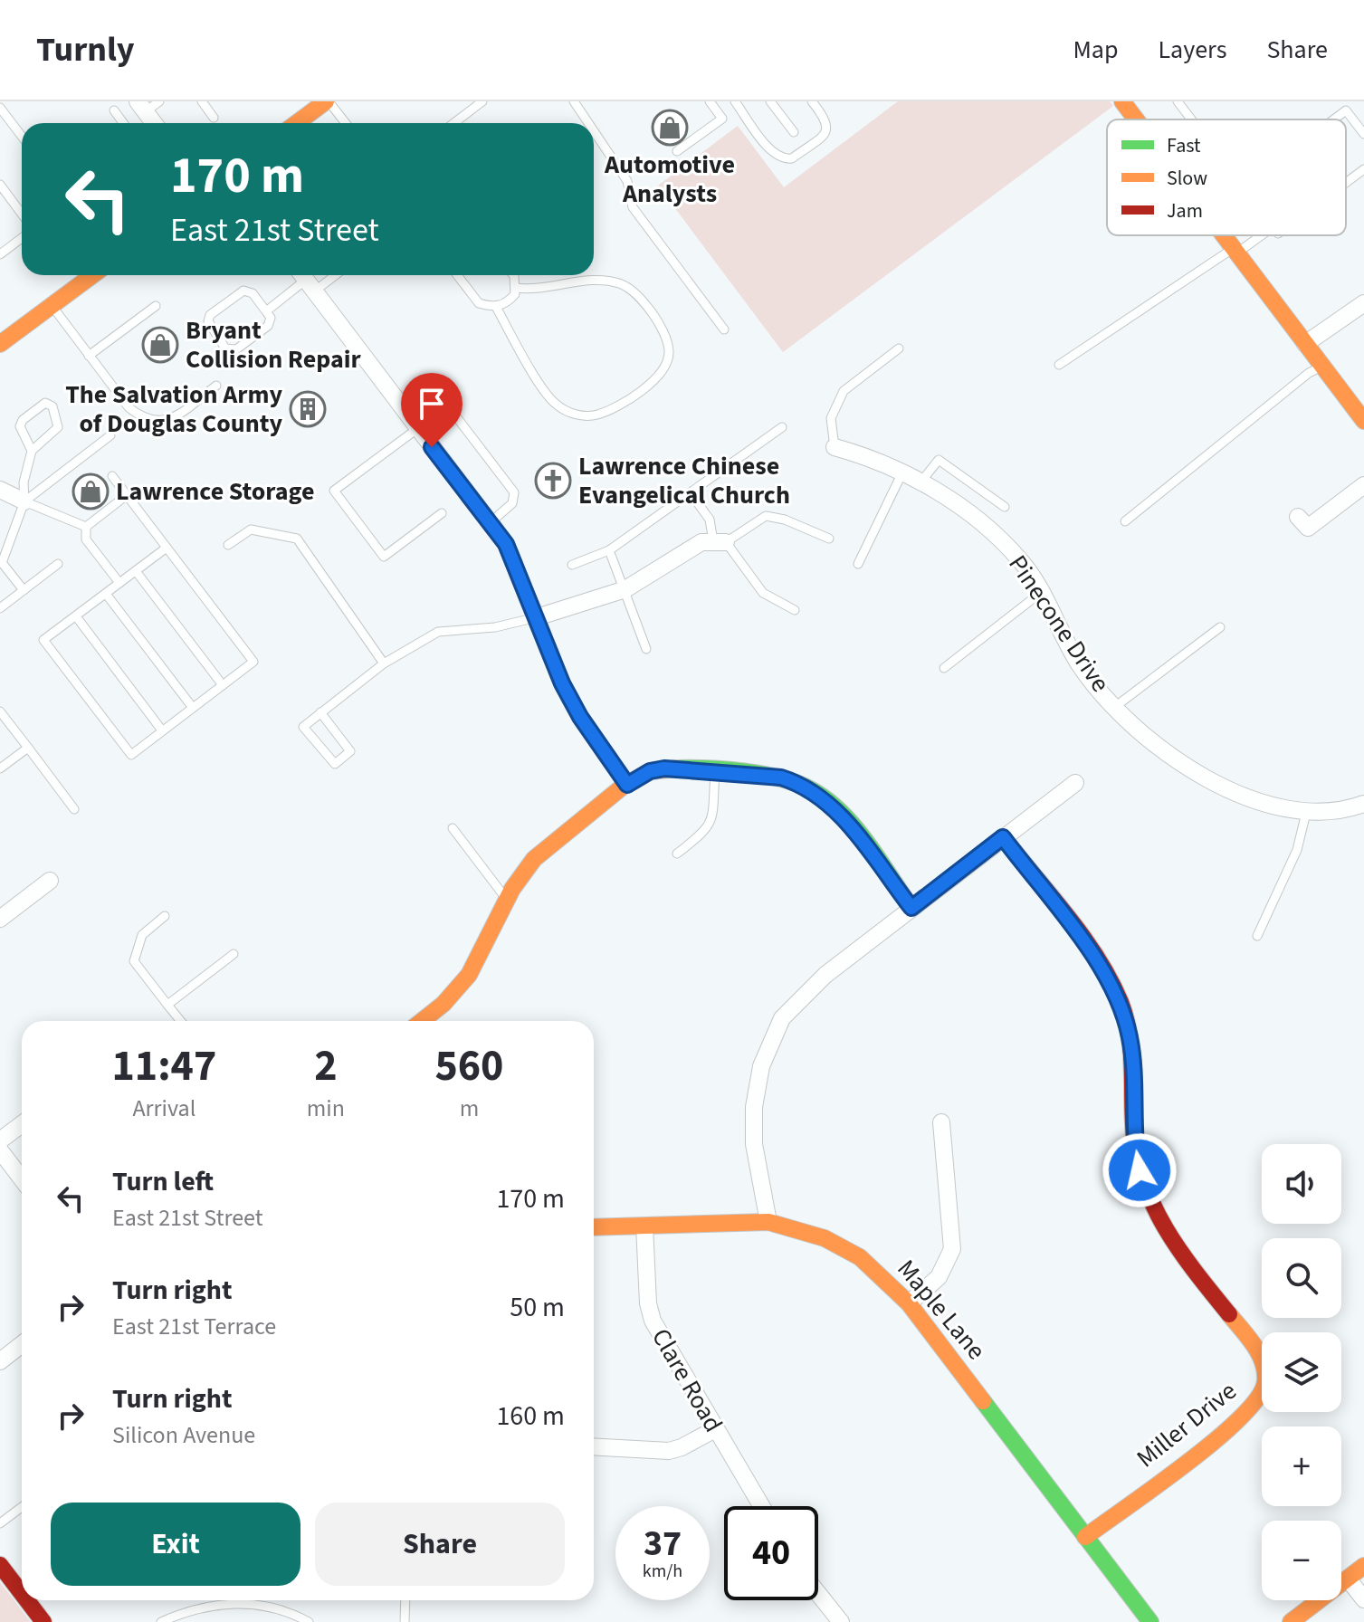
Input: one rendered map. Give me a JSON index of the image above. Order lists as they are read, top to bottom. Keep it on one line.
{"streets":{"street":["Pinecone Drive","Maple Lane","Clare Road","Miller Drive"]},"crossings":[["Maple Lane","Clare Road"],["Maple Lane","Miller Drive"]],"places":{"shop":["Automotive Analysts","Bryant Collision Repair","Lawrence Storage"],"building":["The Salvation Army of Douglas County"],"church":["Lawrence Chinese Evangelical Church"]},"legend":["Fast","Slow","Jam"],"page":{"header":"Turnly","nav":["Map","Layers","Share"],"turn":["170 m","East 21st Street"],"eta":["11:47","Arrival","2","min","560","m"],"map_buttons":["+","−"],"list":[{"name":"Turn left","note":"East 21st Street","value":"170 m"},{"name":"Turn right","note":"East 21st Terrace","value":"50 m"},{"name":"Turn right","note":"Silicon Avenue","value":"160 m"}],"buttons":["Exit","Share"],"speed":"37 km/h","limit":"40"}}
